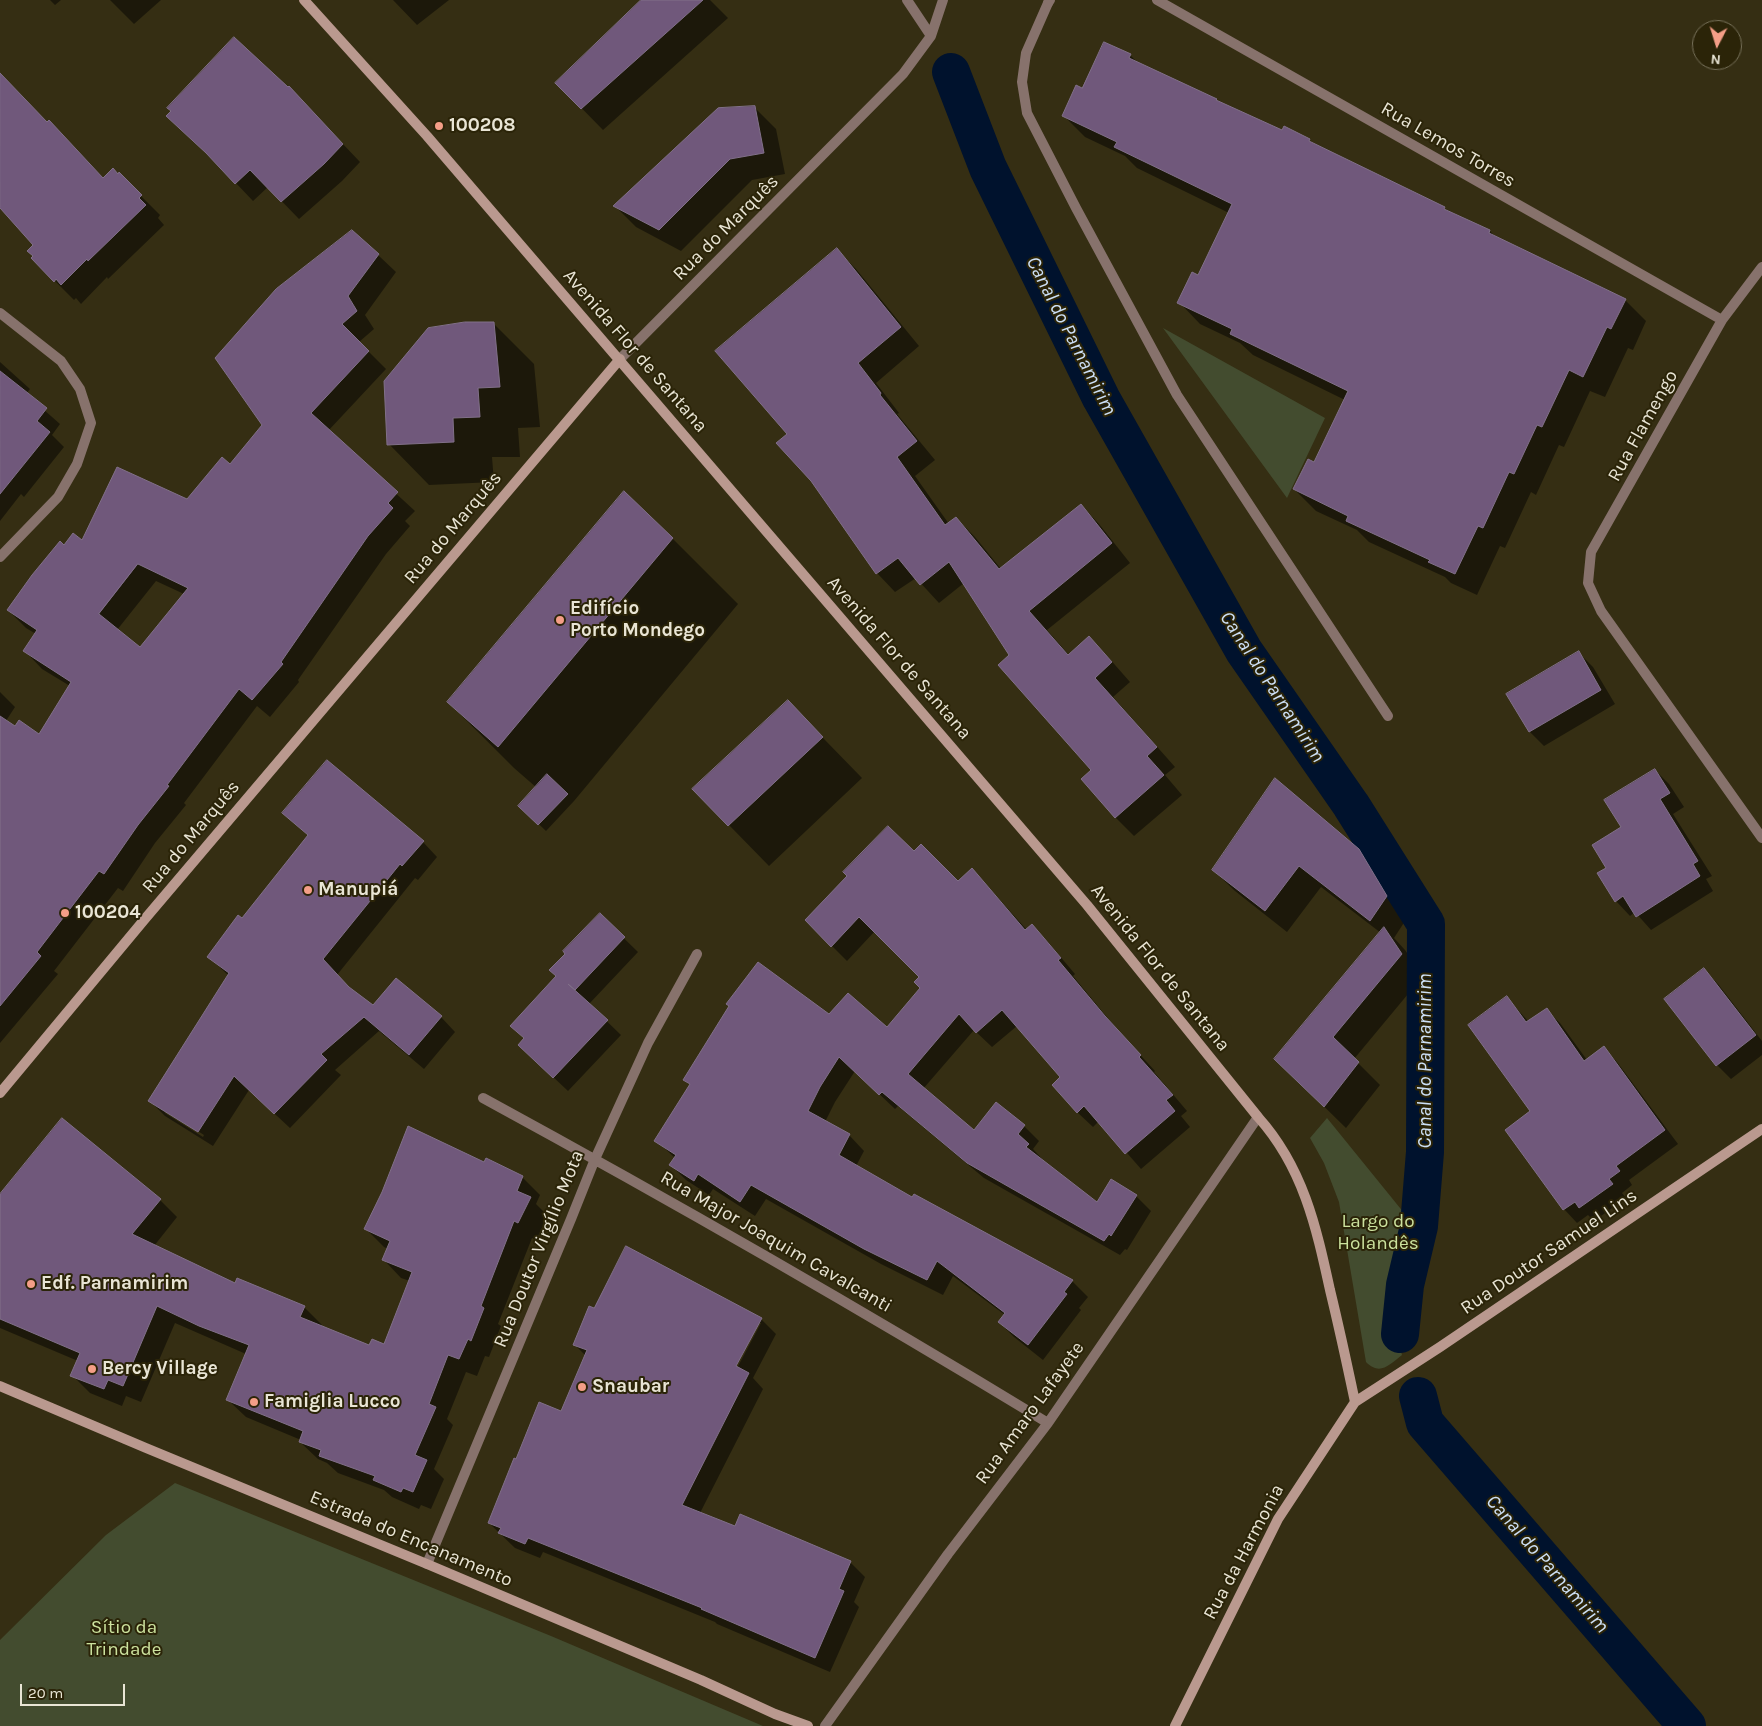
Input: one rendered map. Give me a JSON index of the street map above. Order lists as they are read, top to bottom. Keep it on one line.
{"streets":{"main road":["Rua do Marquês","Avenida Flor de Santana","Rua Doutor Samuel Lins","Estrada do Encanamento","Rua da Harmonia"],"street":["Rua Lemos Torres","Rua Flamengo","Rua Major Joaquim Cavalcanti","Rua Doutor Virgílio Mota","Rua Amaro Lafayete"]},"crossings":[["Rua Lemos Torres","Rua Flamengo"],["Rua do Marquês","Avenida Flor de Santana"],["Avenida Flor de Santana","Rua Doutor Samuel Lins"],["Avenida Flor de Santana","Rua Amaro Lafayete"],["Avenida Flor de Santana","Rua da Harmonia"],["Rua Major Joaquim Cavalcanti","Rua Doutor Virgílio Mota"],["Rua Major Joaquim Cavalcanti","Rua Amaro Lafayete"],["Rua Doutor Virgílio Mota","Estrada do Encanamento"],["Rua Doutor Samuel Lins","Rua da Harmonia"]],"water":["Canal do Parnamirim"],"parks":["Largo do Holandês","Sítio da Trindade"],"places":["100208","Edifício Porto Mondego","Manupiá","100204","Edf. Parnamirim","Bercy Village","Snaubar","Famiglia Lucco"],"scale_bar":"20 m","north":"bottom"}
